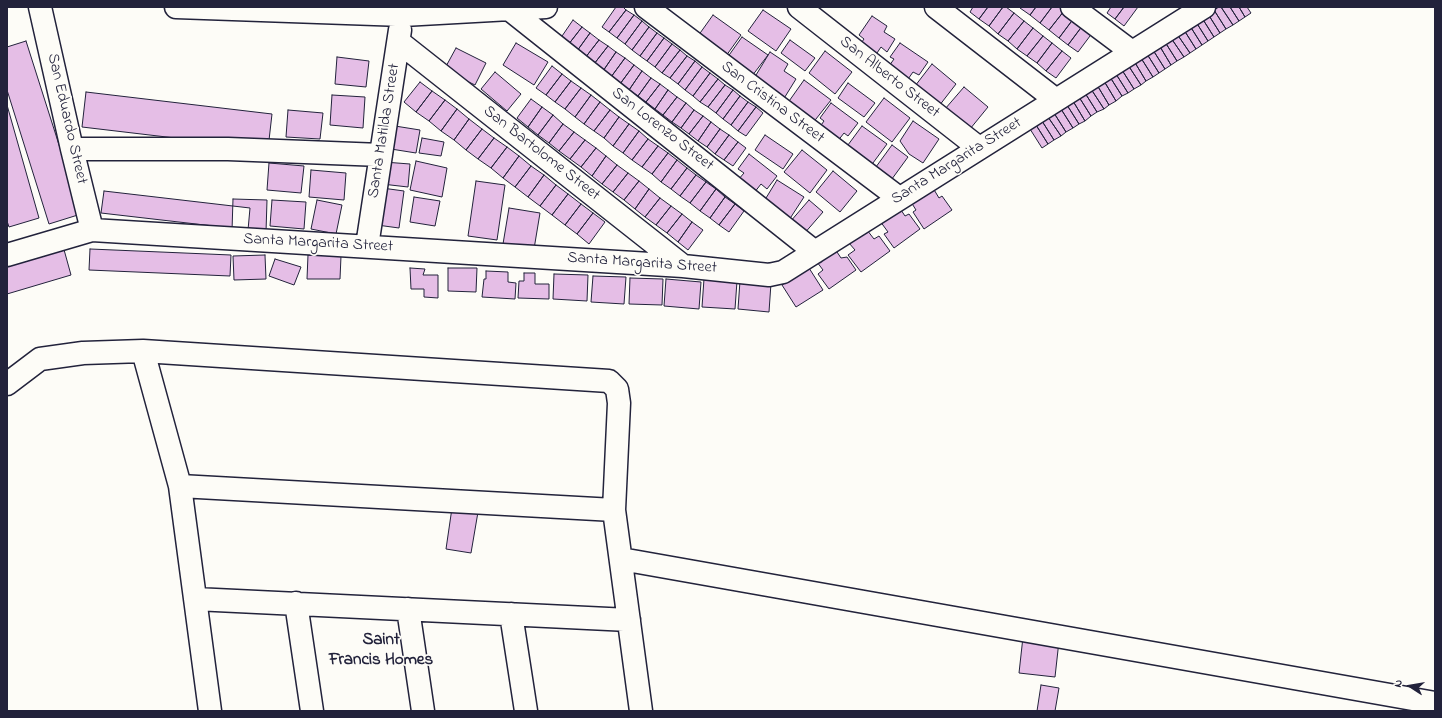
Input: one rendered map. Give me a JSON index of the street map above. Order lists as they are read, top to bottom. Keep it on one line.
{"streets":{"street":["San Alberto Street","San Cristina Street","San Eduardo Street","San Lorenzo Street","Santa Matilda Street","San Bartolome Street","Santa Margarita Street"]},"crossings":[["San Alberto Street","Santa Margarita Street"],["San Cristina Street","Santa Margarita Street"],["San Eduardo Street","Santa Margarita Street"],["San Lorenzo Street","Santa Margarita Street"],["Santa Matilda Street","San Bartolome Street"],["Santa Matilda Street","Santa Margarita Street"],["San Bartolome Street","Santa Margarita Street"]],"districts":["Saint Francis Homes"],"north":"left"}
